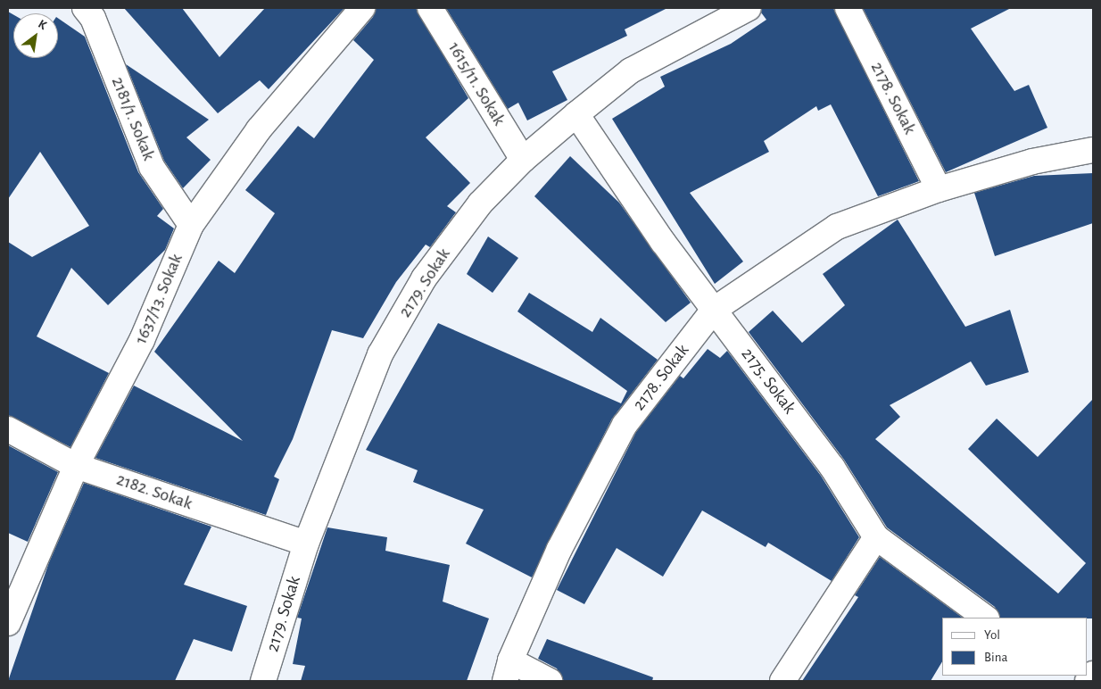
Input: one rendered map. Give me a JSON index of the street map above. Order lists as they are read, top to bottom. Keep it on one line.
{"streets":{"street":["1615/11. Sokak","2178. Sokak","2181/1. Sokak","2179. Sokak","1637/13. Sokak","2175. Sokak","2182. Sokak"]},"crossings":[["1615/11. Sokak","2179. Sokak"],["2178. Sokak","2175. Sokak"],["2181/1. Sokak","1637/13. Sokak"],["2179. Sokak","2175. Sokak"],["2179. Sokak","2182. Sokak"],["1637/13. Sokak","2182. Sokak"]],"legend":["Yol","Bina"],"north":"top right"}
